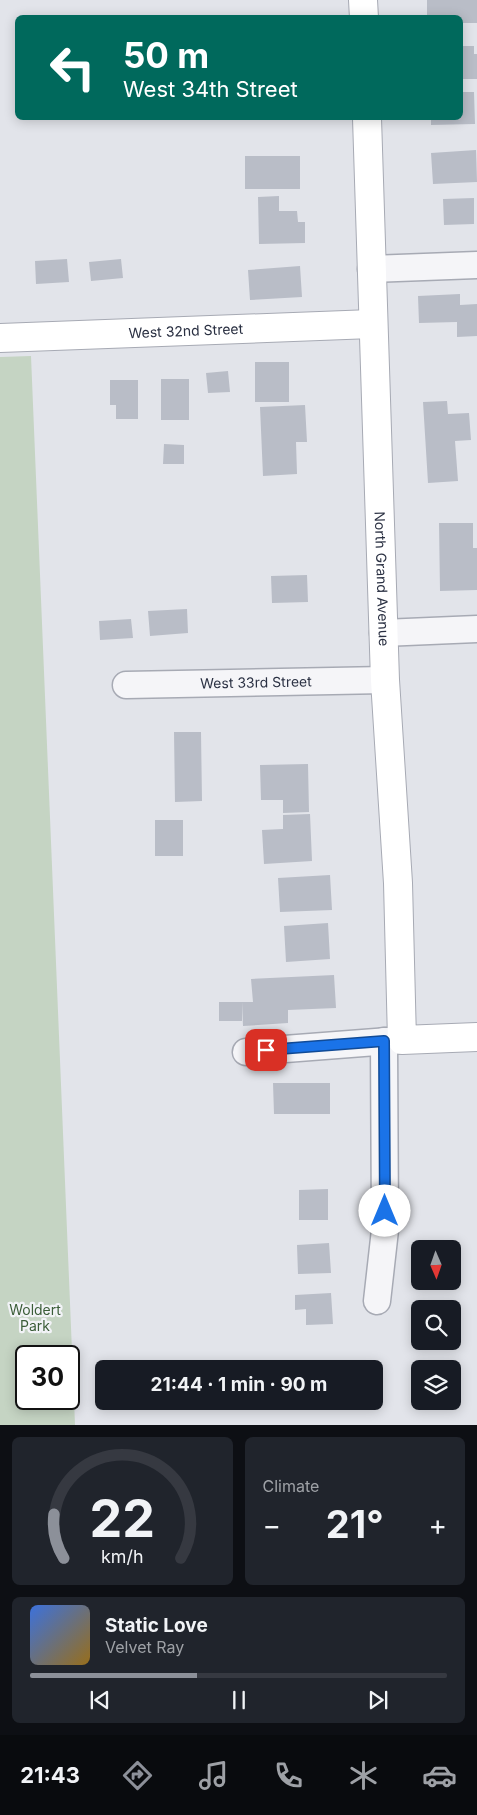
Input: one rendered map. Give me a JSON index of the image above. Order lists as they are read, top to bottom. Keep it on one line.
{"streets":{"street":["West 32nd Street","North Grand Avenue","West 33rd Street"]},"crossings":[["West 32nd Street","North Grand Avenue"],["North Grand Avenue","West 33rd Street"]],"parks":["Woldert Park"],"north":"bottom","page":{"turn":["50 m","West 34th Street"],"limit":"30","trip":"21:44 · 1 min · 90 m","tile":"Climate","heat":["−","21°","+"],"song":["Static Love","Velvet Ray"],"tabs":"21:43","gauge":["22","km/h"]}}
